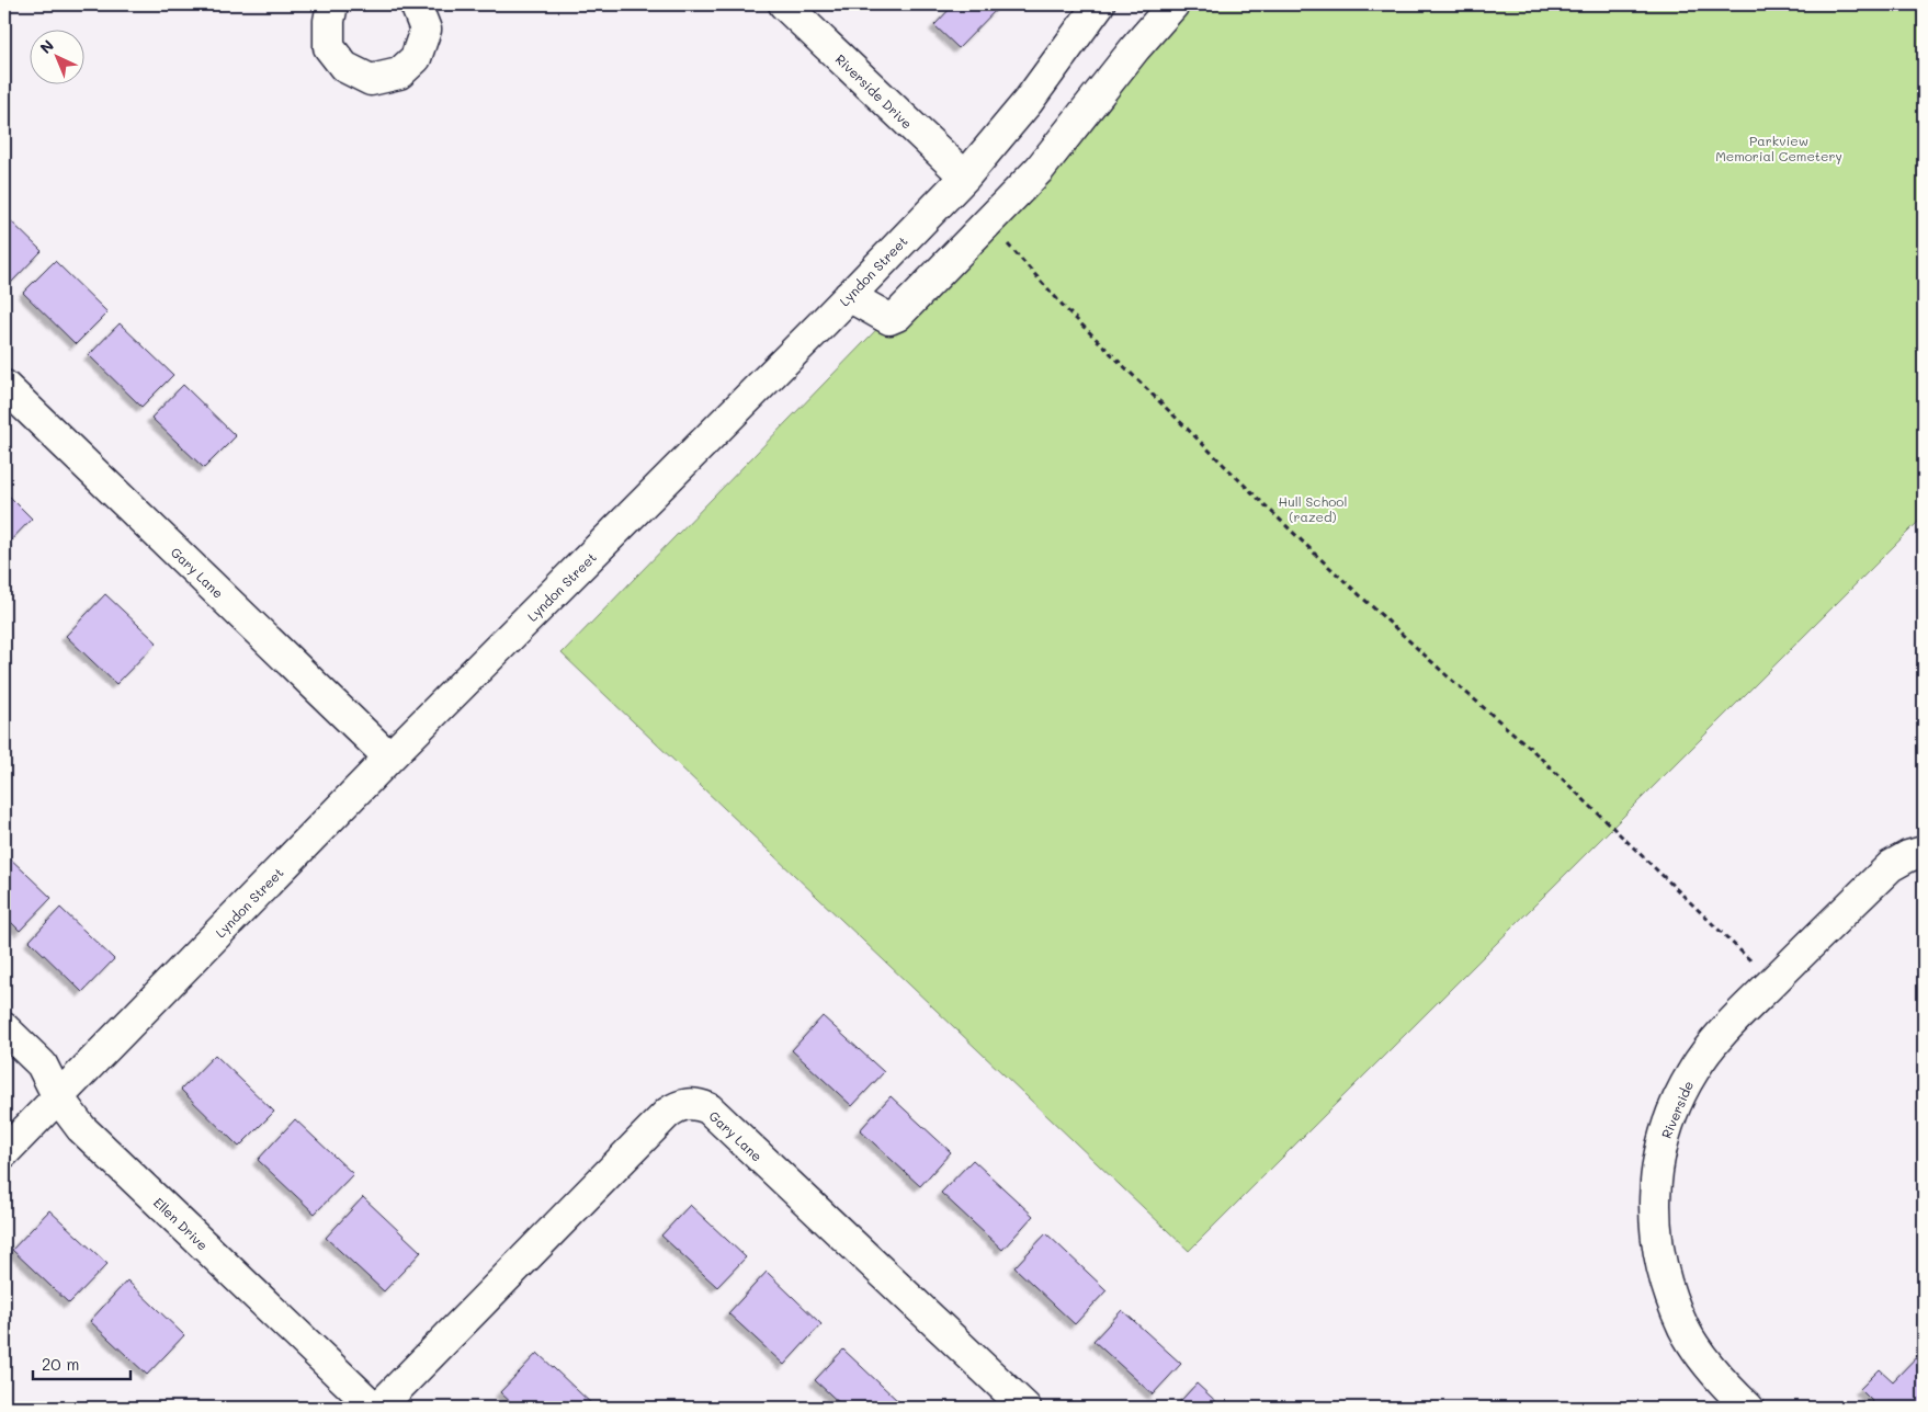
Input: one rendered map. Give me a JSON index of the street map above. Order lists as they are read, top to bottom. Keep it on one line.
{"streets":{"street":["Riverside Drive","Lyndon Street","Gary Lane","Riverside","Ellen Drive"]},"crossings":[["Riverside Drive","Lyndon Street"],["Lyndon Street","Gary Lane"],["Lyndon Street","Ellen Drive"]],"parks":["Parkview Memorial Cemetery","Hull School (razed)"],"scale_bar":"20 m","north":"top left"}
